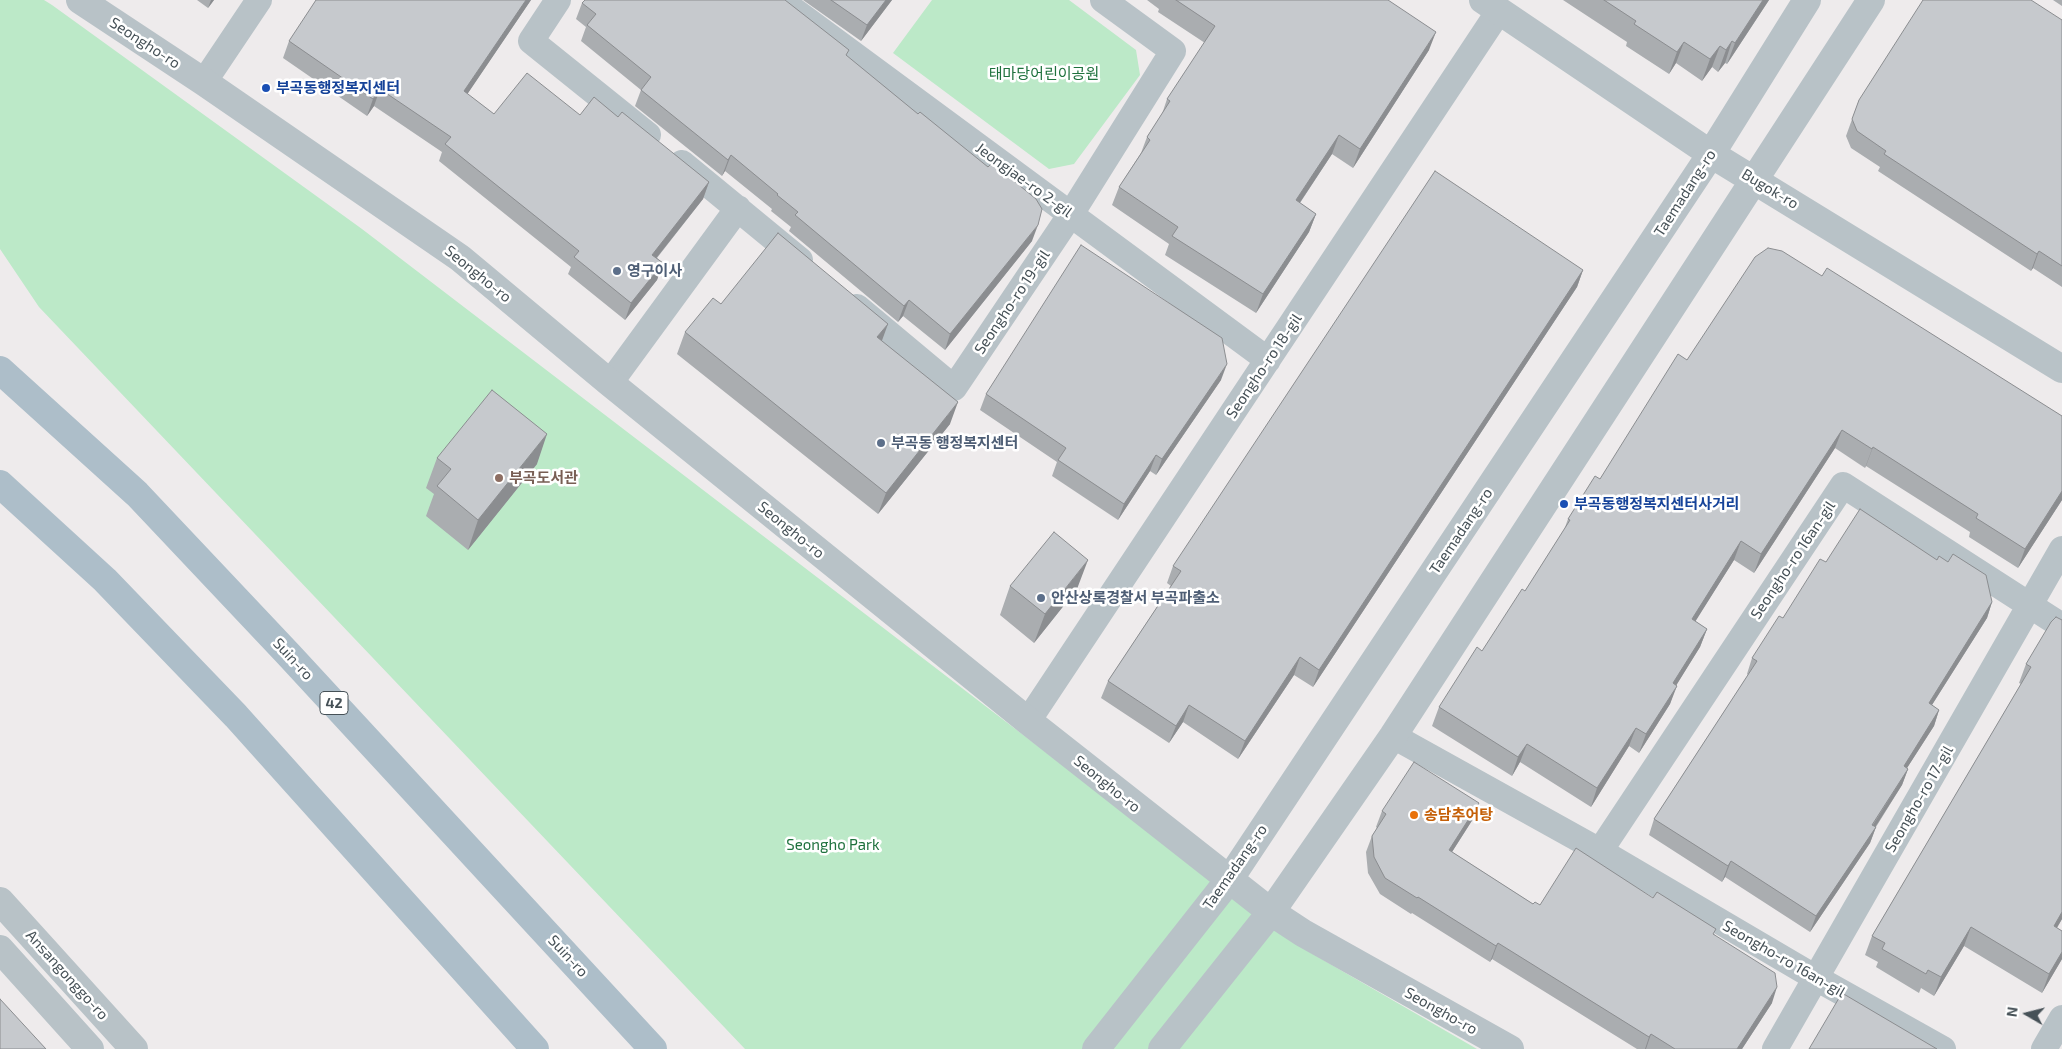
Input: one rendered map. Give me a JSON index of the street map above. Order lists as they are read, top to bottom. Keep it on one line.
{"streets":{"main road":["Suin-ro","42"],"street":["Seongho-ro","Jeongjae-ro 2-gil","Bugok-ro","Taemadang-ro","Seongho-ro 19-gil","Seongho-ro 18-gil","Seongho-ro 16an-gil","Seongho-ro 17-gil","Ansangonggo-ro"]},"crossings":[["Seongho-ro","Taemadang-ro"],["Seongho-ro","Seongho-ro 18-gil"],["Jeongjae-ro 2-gil","Seongho-ro 19-gil"],["Jeongjae-ro 2-gil","Seongho-ro 18-gil"],["Bugok-ro","Taemadang-ro"],["Bugok-ro","Seongho-ro 18-gil"],["Seongho-ro 16an-gil","Seongho-ro 17-gil"]],"parks":["태마당어린이공원","Seongho Park"],"places":["부곡동행정복지센터","영구이사","부곡동 행정복지센터","부곡도서관","부곡동행정복지센터사거리","안산상록경찰서 부곡파출소","송담추어탕"],"north":"left"}
